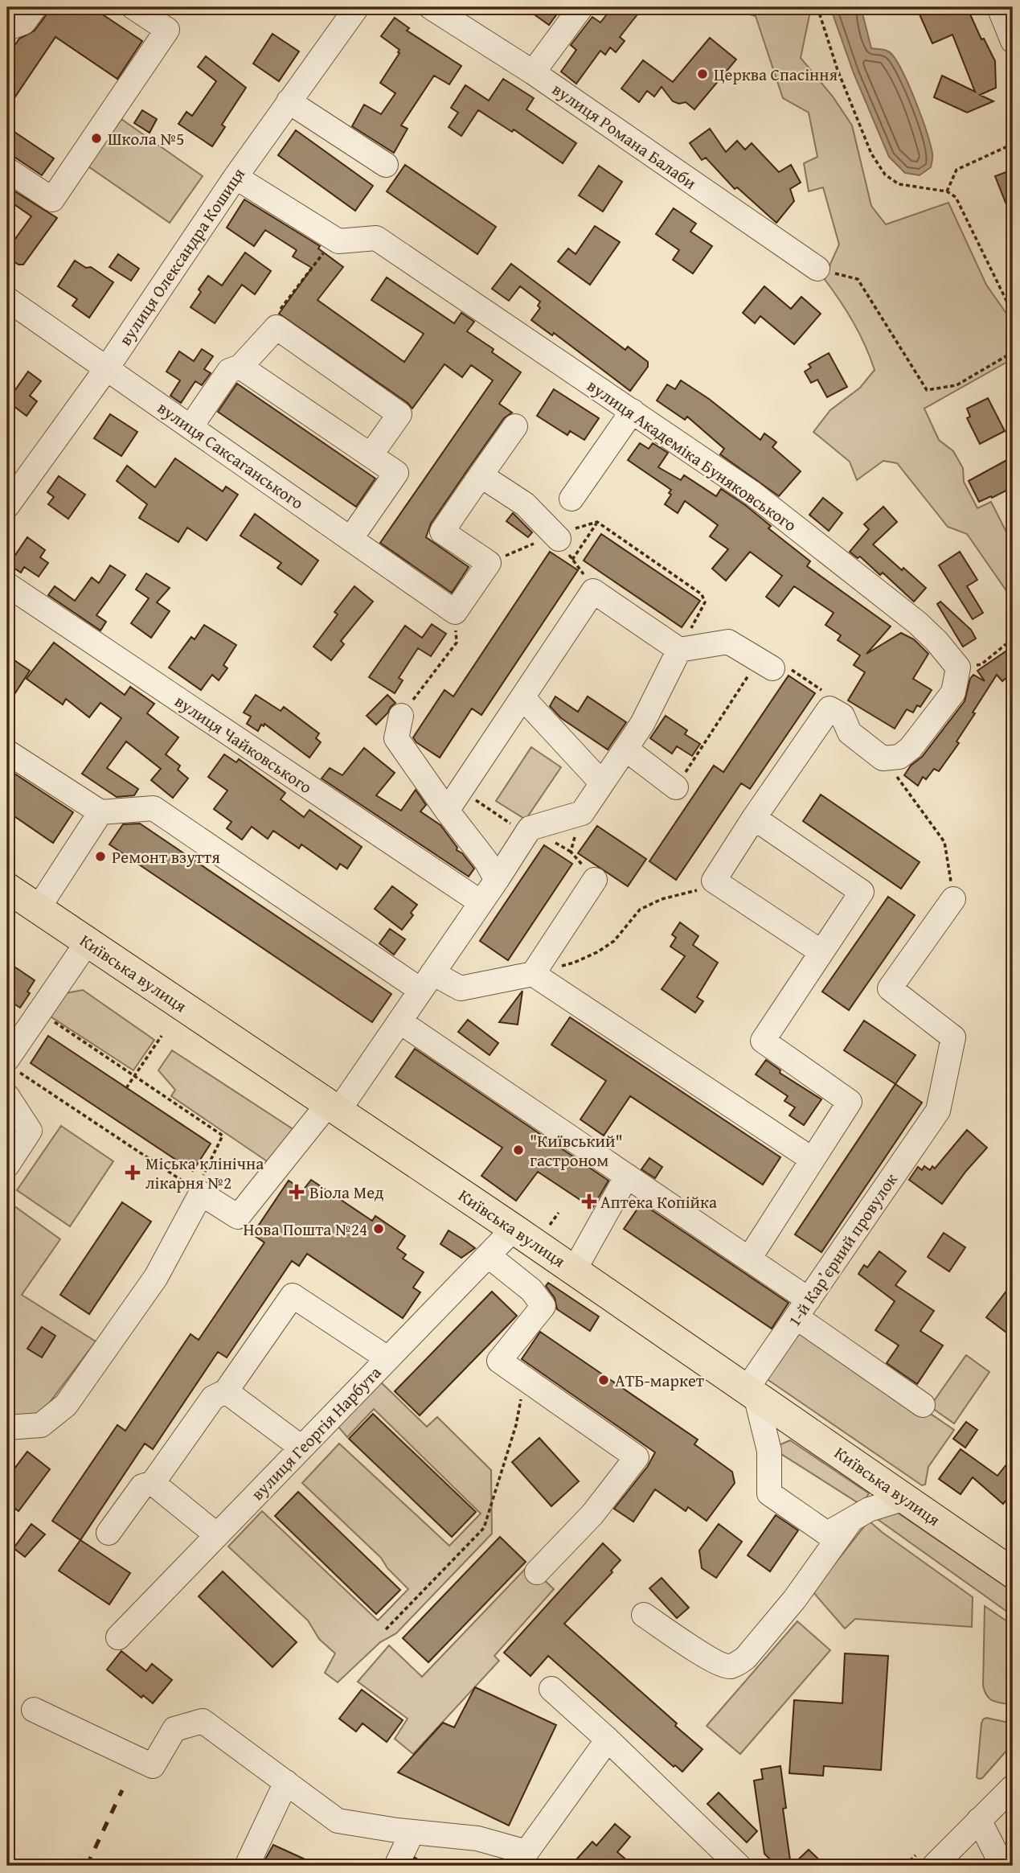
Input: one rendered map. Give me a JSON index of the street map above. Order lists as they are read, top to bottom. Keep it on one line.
{"streets":{"main road":["Київська вулиця"],"street":["вулиця Романа Балаби","вулиця Олександра Кошиця","вулиця Саксаганського","вулиця Академіка Буняковського","вулиця Чайковського","1-й Карʼєрний провулок","вулиця Георгія Нарбута"]},"crossings":[["вулиця Олександра Кошиця","вулиця Саксаганського"],["Київська вулиця","1-й Карʼєрний провулок"],["Київська вулиця","вулиця Георгія Нарбута"]],"places":{"other":["Церква Спасіння","Школа №5","Ремонт взуття","\"Київський\" гастроном","Нова Пошта №24","АТБ-маркет"],"health":["Міська клінічна лікарня №2","Віола Мед","Аптека Копійка"]}}
